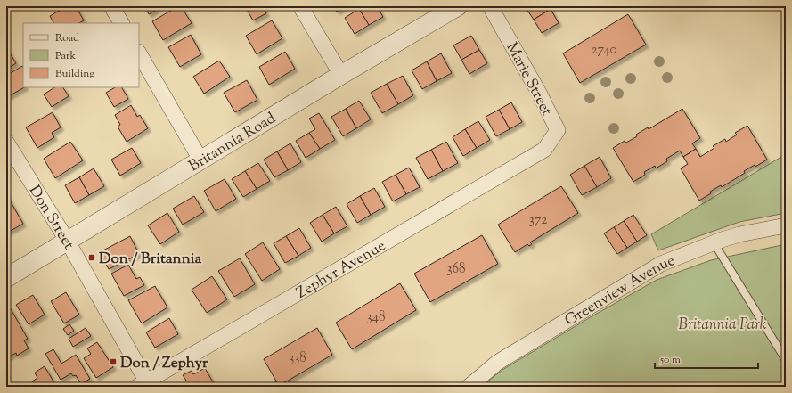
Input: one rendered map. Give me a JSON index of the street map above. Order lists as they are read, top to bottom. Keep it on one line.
{"streets":{"street":["Marie Street","Britannia Road","Don Street","Zephyr Avenue","Greenview Avenue"]},"crossings":[["Marie Street","Zephyr Avenue"],["Britannia Road","Don Street"],["Don Street","Zephyr Avenue"]],"parks":["Britannia Park"],"places":{"transit":["Don / Britannia","Don / Zephyr"]},"house_numbers":["2740","372","368","348","338"],"legend":["Road","Park","Building"],"scale_bar":"50 m"}
